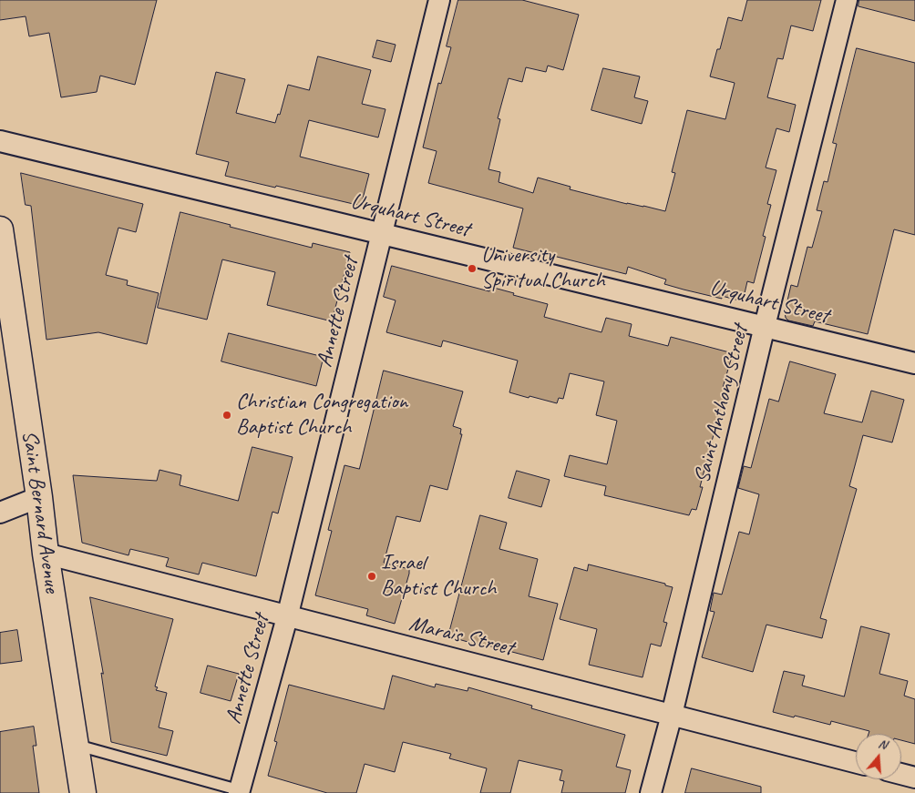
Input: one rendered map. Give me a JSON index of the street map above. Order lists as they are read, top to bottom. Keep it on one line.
{"streets":{"street":["Urquhart Street","Annette Street","Saint Anthony Street","Saint Bernard Avenue","Marais Street"]},"crossings":[["Urquhart Street","Annette Street"],["Urquhart Street","Saint Anthony Street"],["Annette Street","Marais Street"],["Saint Anthony Street","Marais Street"],["Saint Bernard Avenue","Marais Street"]],"places":["University Spiritual Church","Christian Congregation Baptist Church","Israel Baptist Church"],"north":"top"}
